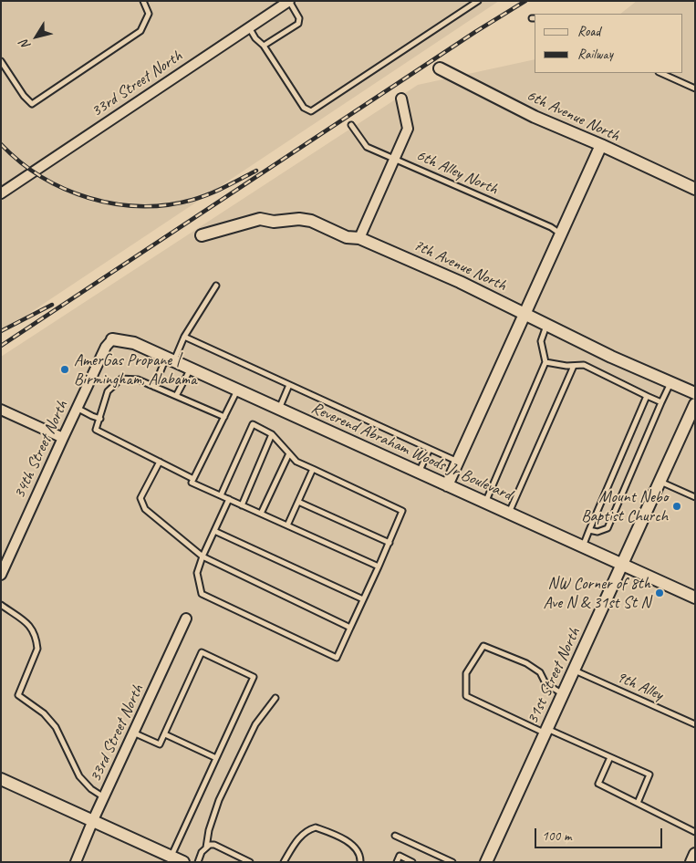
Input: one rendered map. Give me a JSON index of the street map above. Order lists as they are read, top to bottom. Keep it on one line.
{"streets":{"street":["33rd Street North","6th Avenue North","7th Avenue North","34th Street North","Reverend Abraham Woods Jr Boulevard","31st Street North"],"lane":["6th Alley North","9th Alley"]},"crossings":[["34th Street North","Reverend Abraham Woods Jr Boulevard"],["Reverend Abraham Woods Jr Boulevard","31st Street North"],["31st Street North","9th Alley"]],"places":["AmerGas Propane | Birmingham, Alabama","Mount Nebo Baptist Church","NW Corner of 8th Ave N & 31st St N"],"legend":["Road","Railway"],"scale_bar":"100 m","north":"bottom left"}
